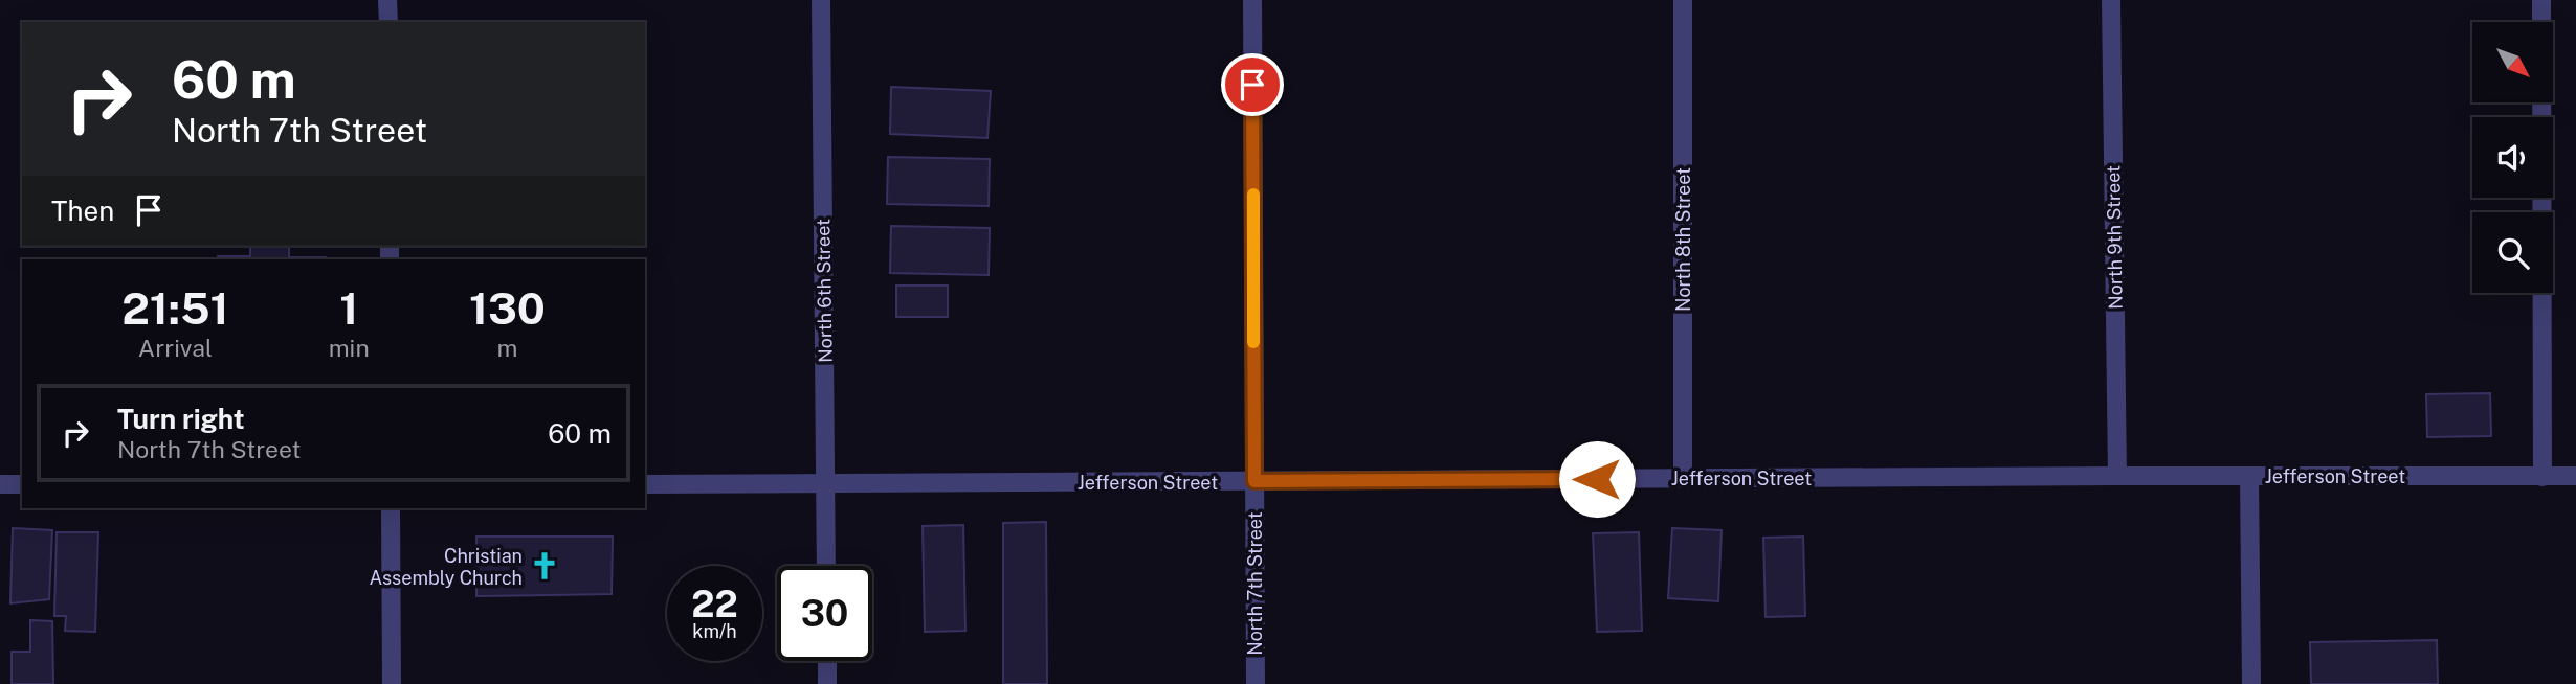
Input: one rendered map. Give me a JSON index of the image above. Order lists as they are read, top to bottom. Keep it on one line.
{"streets":{"street":["North 9th Street","North 8th Street","North 6th Street","Jefferson Street","North 7th Street"]},"crossings":[["North 9th Street","Jefferson Street"],["North 8th Street","Jefferson Street"],["North 6th Street","Jefferson Street"],["Jefferson Street","North 7th Street"]],"places":{"church":["Christian Assembly Church"]},"north":"bottom right","page":{"turn":["60 m","North 7th Street"],"then":"Then","eta":["21:51","Arrival","1","min","130","m"],"list":[{"name":"Turn right","note":"North 7th Street","value":"60 m"}],"speed":"22 km/h","limit":"30"}}
